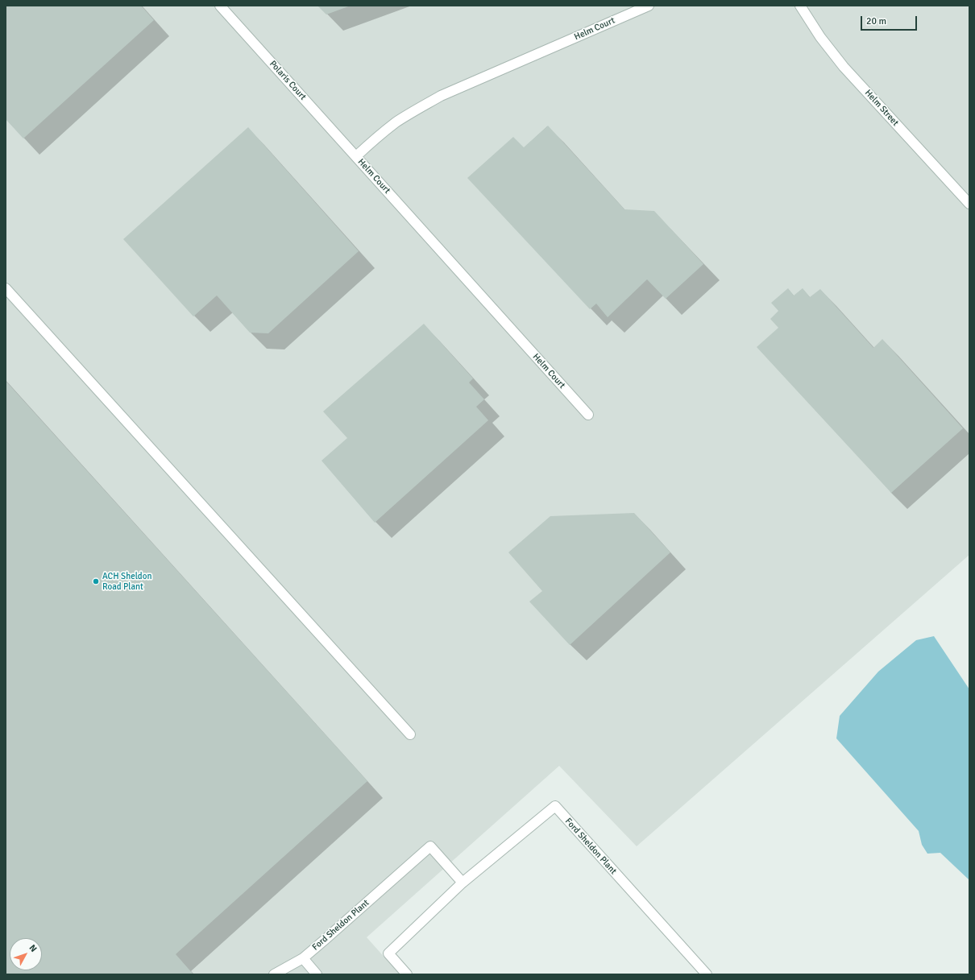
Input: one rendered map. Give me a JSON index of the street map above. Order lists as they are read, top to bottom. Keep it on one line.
{"streets":{"street":["Helm Court","Polaris Court","Helm Street","Ford Sheldon Plant"]},"crossings":[["Helm Court","Polaris Court"]],"places":["ACH Sheldon Road Plant"],"scale_bar":"20 m","north":"top right"}
